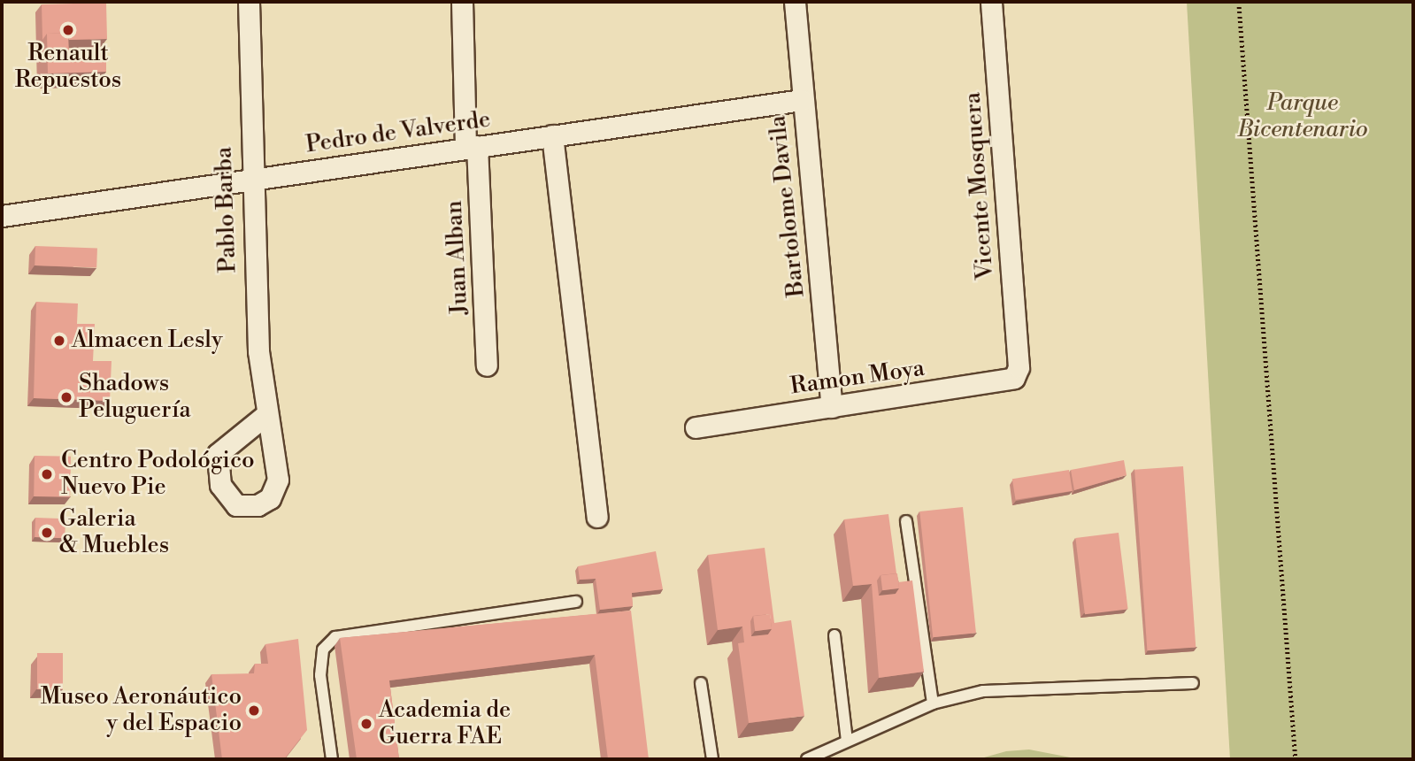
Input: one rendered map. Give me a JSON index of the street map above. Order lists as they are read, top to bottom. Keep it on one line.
{"streets":{"street":["Pedro de Valverde","Vicente Mosquera","Bartolome Davila","Pablo Barba","Juan Alban","Ramon Moya"]},"crossings":[["Pedro de Valverde","Bartolome Davila"],["Pedro de Valverde","Pablo Barba"],["Pedro de Valverde","Juan Alban"],["Vicente Mosquera","Ramon Moya"],["Bartolome Davila","Ramon Moya"]],"parks":["Parque Bicentenario"],"places":["Renault Repuestos","Almacen Lesly","Shadows Peluguería","Centro Podológico Nuevo Pie","Galeria & Muebles","Museo Aeronáutico y del Espacio","Academia de Guerra FAE"]}
